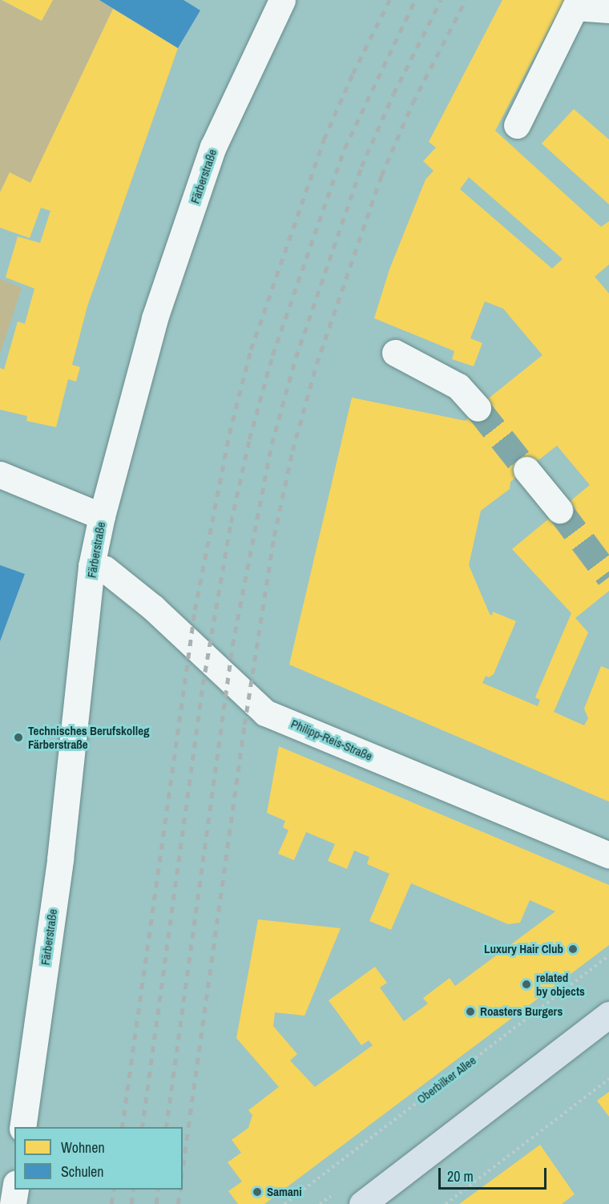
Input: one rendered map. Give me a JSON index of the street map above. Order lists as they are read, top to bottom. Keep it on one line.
{"streets":{"street":["Färberstraße","Philipp-Reis-Straße"],"path":["Oberbilker Allee"]},"crossings":[["Färberstraße","Philipp-Reis-Straße"]],"places":["Technisches Berufskolleg Färberstraße","Luxury Hair Club","related by objects","Roasters Burgers","Samani"],"legend":["Wohnen","Schulen"],"scale_bar":"20 m"}
